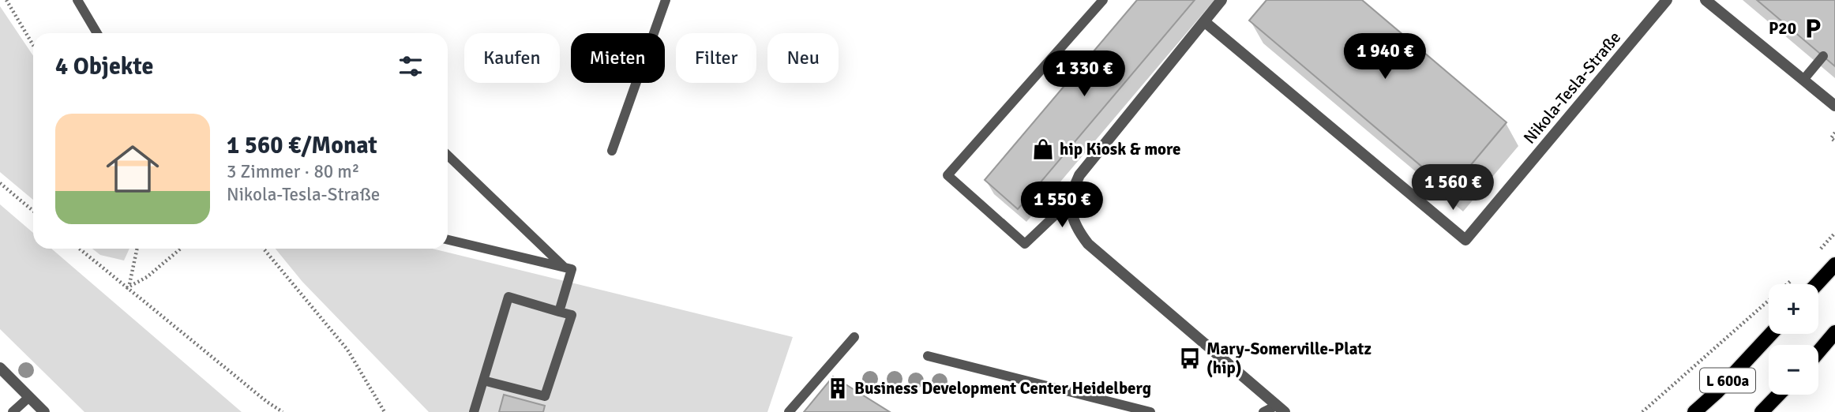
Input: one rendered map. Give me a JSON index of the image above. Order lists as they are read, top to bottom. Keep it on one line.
{"streets":{"main road":["L 600a"],"street":["Nikola-Tesla-Straße"]},"places":{"parking":["P20"],"shop":["hip Kiosk & more"],"bus stop":["Mary-Somerville-Platz (hip)"],"building":["Business Development Center Heidelberg"]},"page":{"price":["1 940 €","1 330 €","1 560 €","1 550 €"],"chip":["Kaufen","Mieten","Filter","Neu"],"heading":"4 Objekte","list":[{"name":"1 560 €/Monat","note":"3 Zimmer · 80 m² · Nikola-Tesla-Straße"}],"map_buttons":["+","−"]}}
